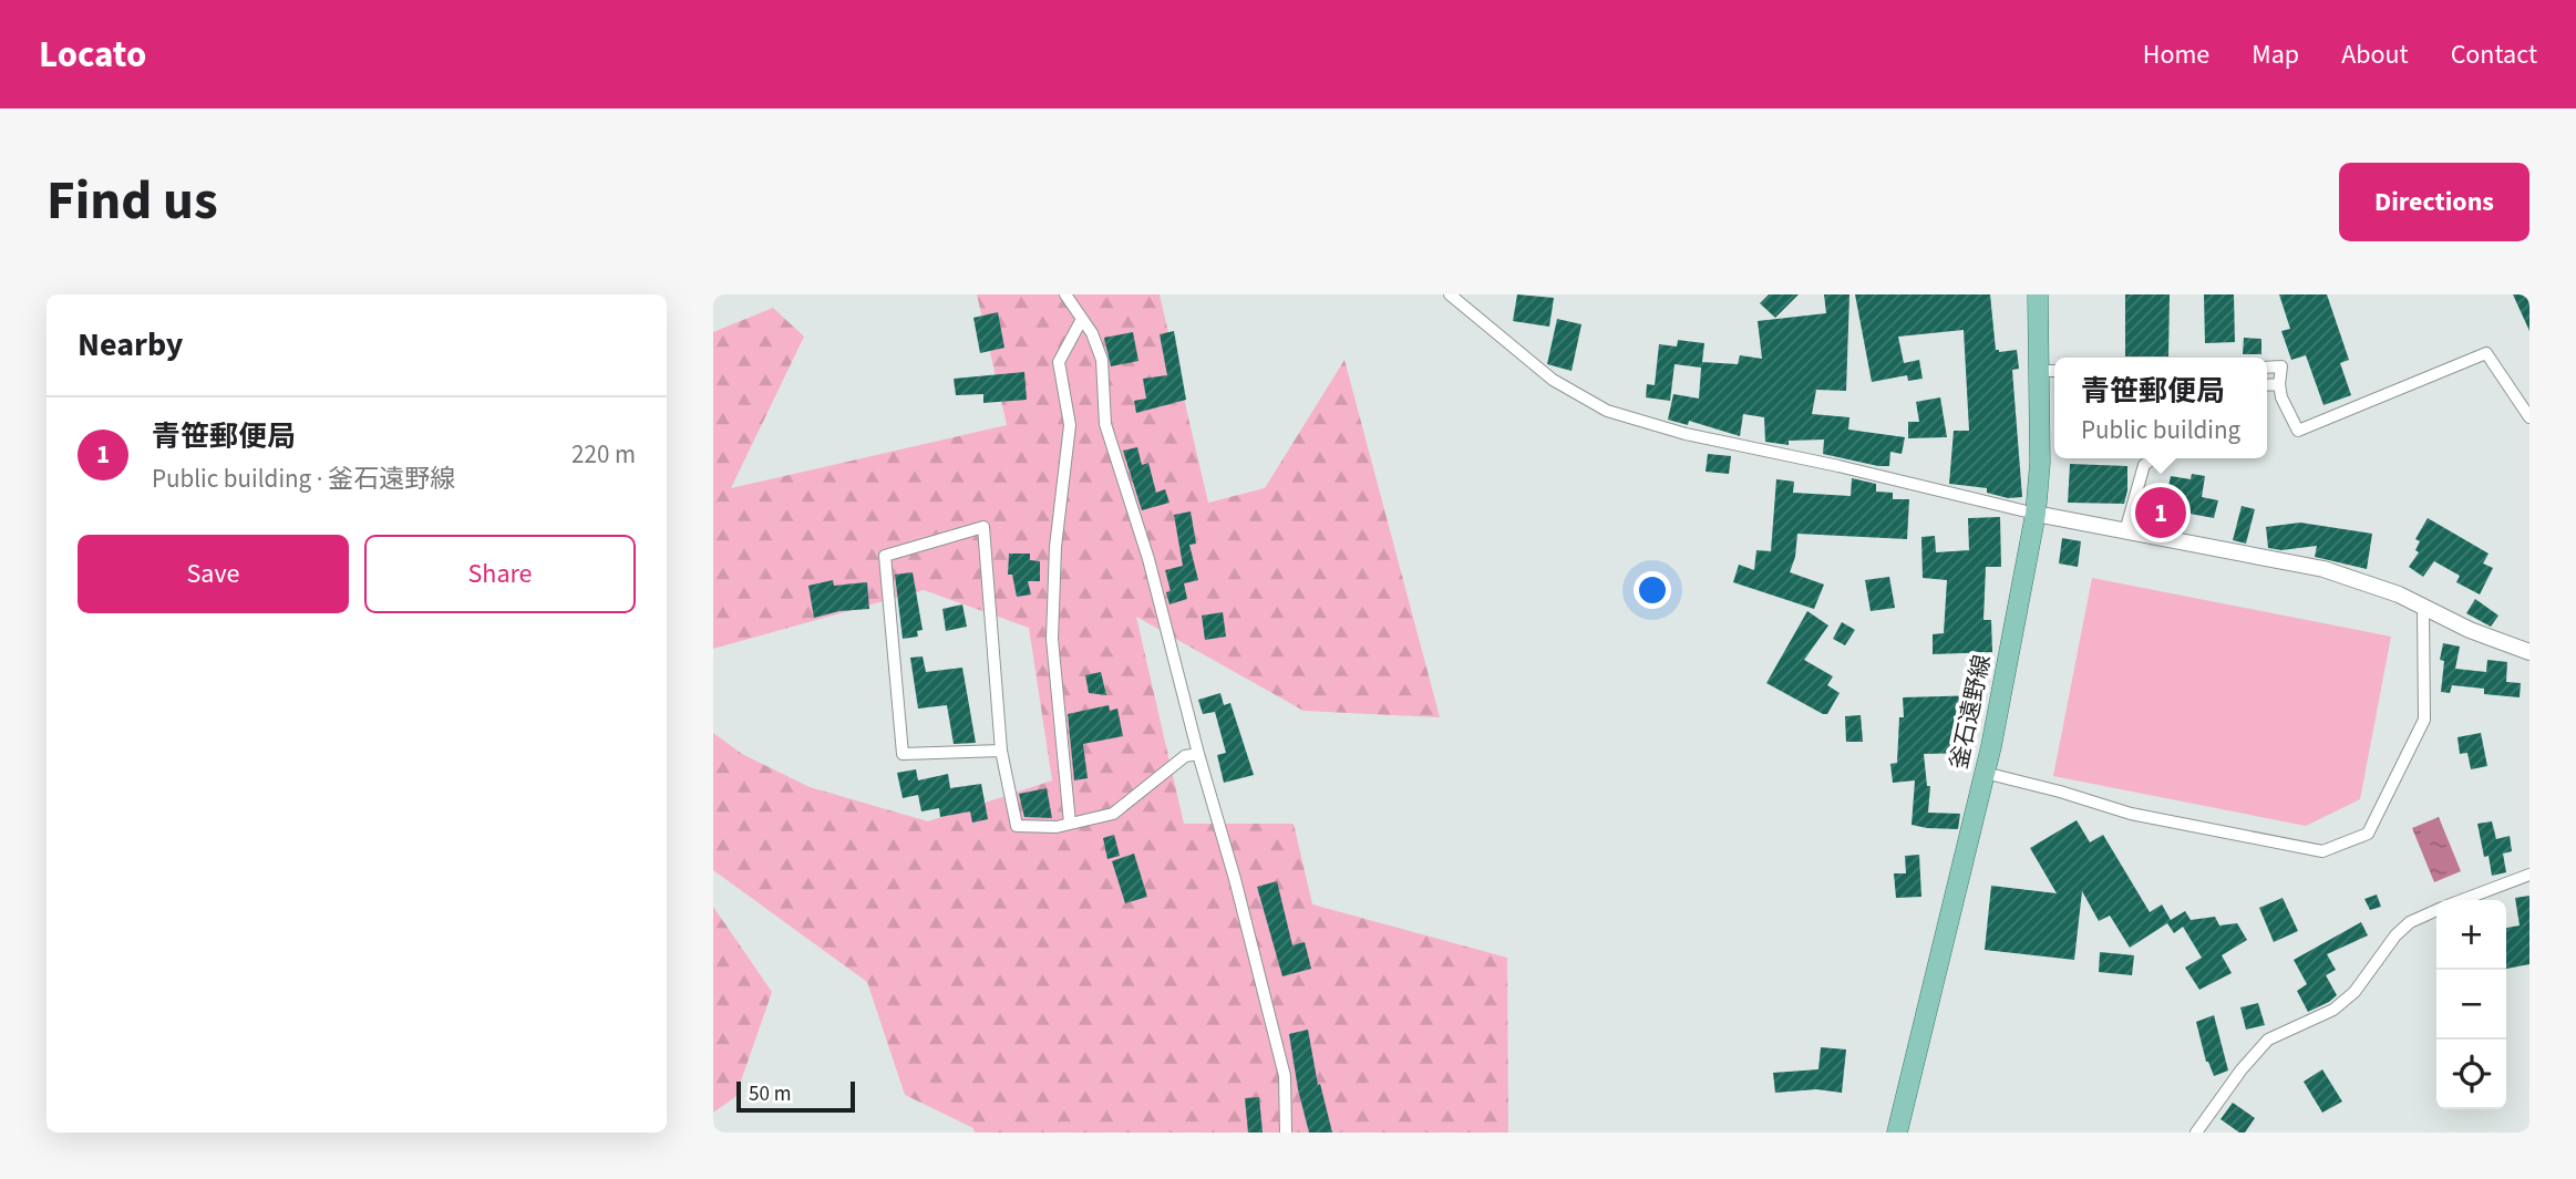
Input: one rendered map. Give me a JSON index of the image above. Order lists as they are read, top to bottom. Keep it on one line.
{"streets":{"main road":["釜石遠野線"]},"scale_bar":"50 m","page":{"header":"Locato","nav":["Home","Map","About","Contact"],"title":"Find us","buttons":["Directions",["Save","Share"]],"heading":"Nearby","popup":["青笹郵便局","Public building"],"list":[{"mark":"1","name":"青笹郵便局","note":"Public building · 釜石遠野線","value":"220 m"}],"pins":"1","map_buttons":["+","−"],"scale":"50 m"}}
